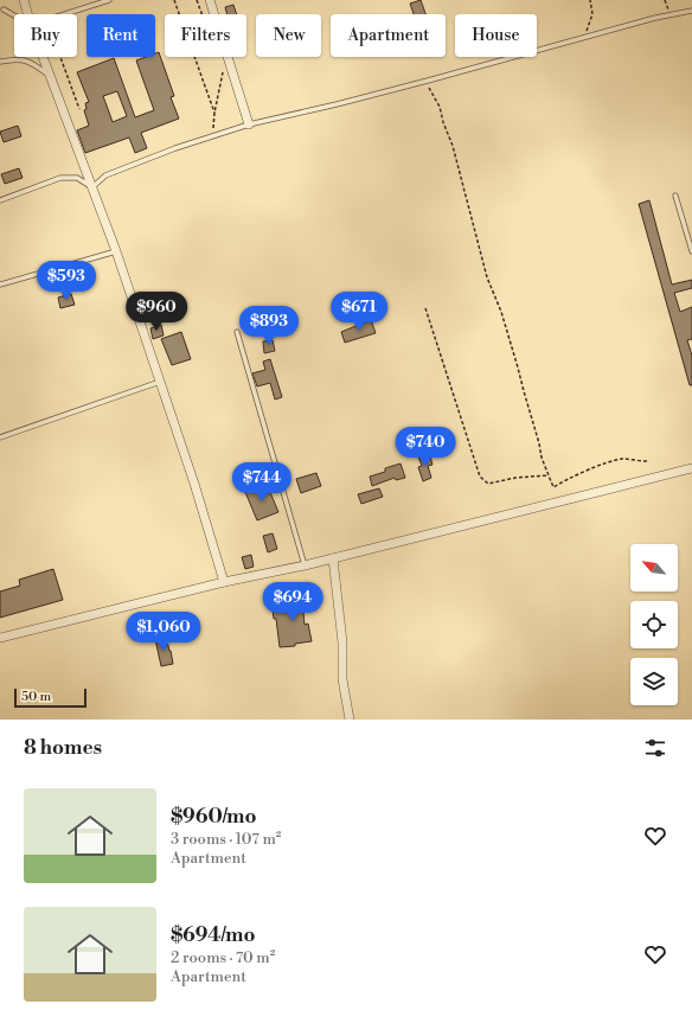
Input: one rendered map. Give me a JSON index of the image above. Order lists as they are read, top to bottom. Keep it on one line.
{"scale_bar":"50 m","north":"top left","page":{"chip":["Buy","Rent","Filters","New","Apartment","House"],"price":["$593","$960","$671","$893","$740","$744","$694","$1,060"],"scale":"50 m","heading":"8 homes","list":[{"name":"$960/mo","note":"3 rooms · 107 m² · Apartment"},{"name":"$694/mo","note":"2 rooms · 70 m² · Apartment"}]}}
